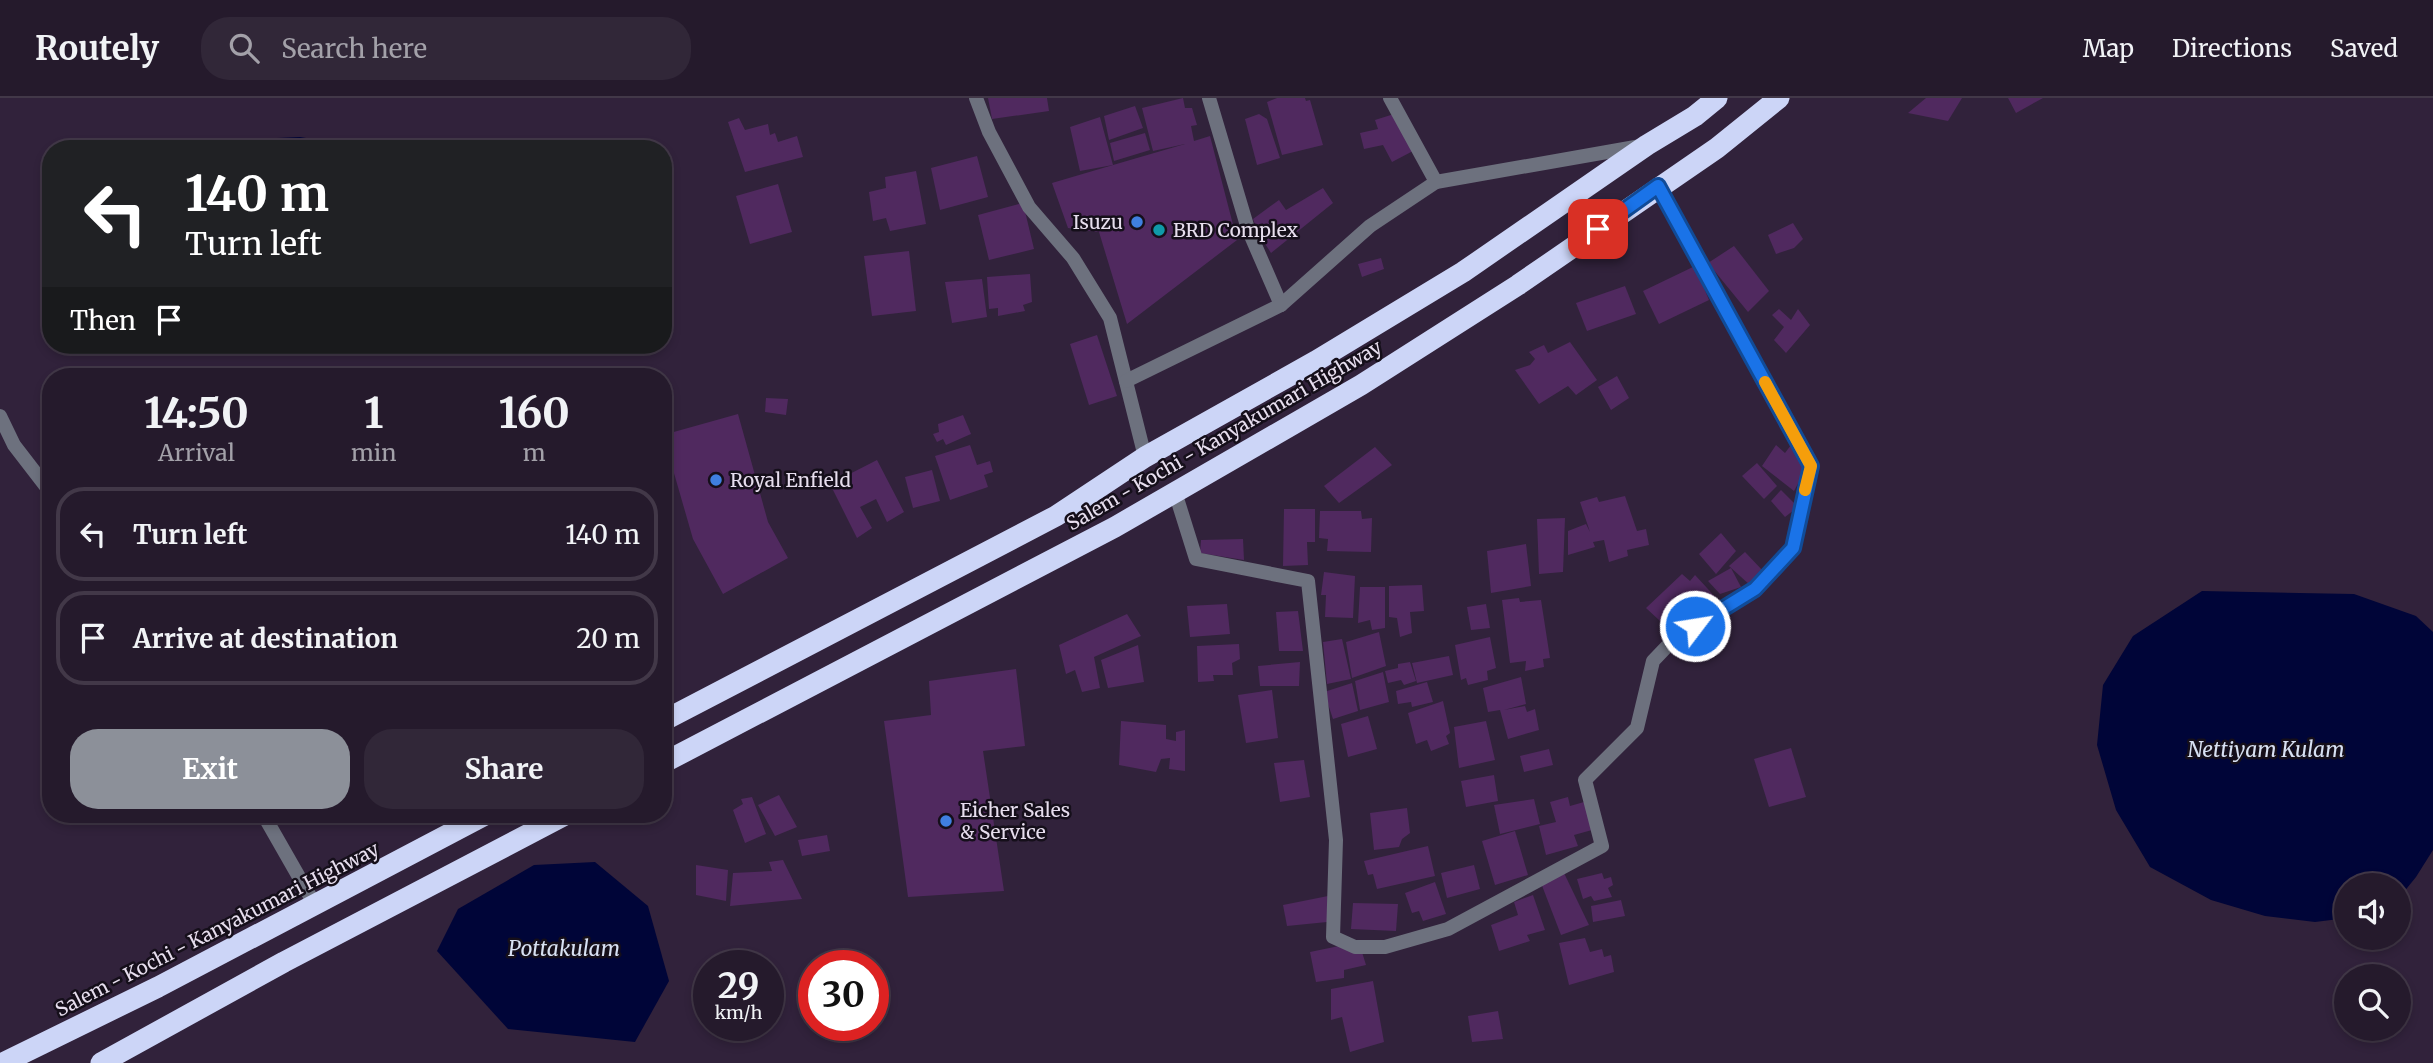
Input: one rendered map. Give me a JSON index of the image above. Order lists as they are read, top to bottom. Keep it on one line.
{"streets":{"highway":["Salem - Kochi - Kanyakumari Highway"]},"water":["Nettiyam Kulam","Pottakulam"],"places":["Isuzu","BRD Complex","Royal Enfield","Eicher Sales & Service"],"page":{"header":"Routely","search":"Search here","nav":["Map","Directions","Saved"],"turn":["140 m","Turn left"],"then":"Then","eta":["14:50","Arrival","1","min","160","m"],"list":[{"name":"Turn left","value":"140 m"},{"name":"Arrive at destination","value":"20 m"}],"buttons":["Exit","Share"],"speed":"29 km/h","limit":"30"}}
